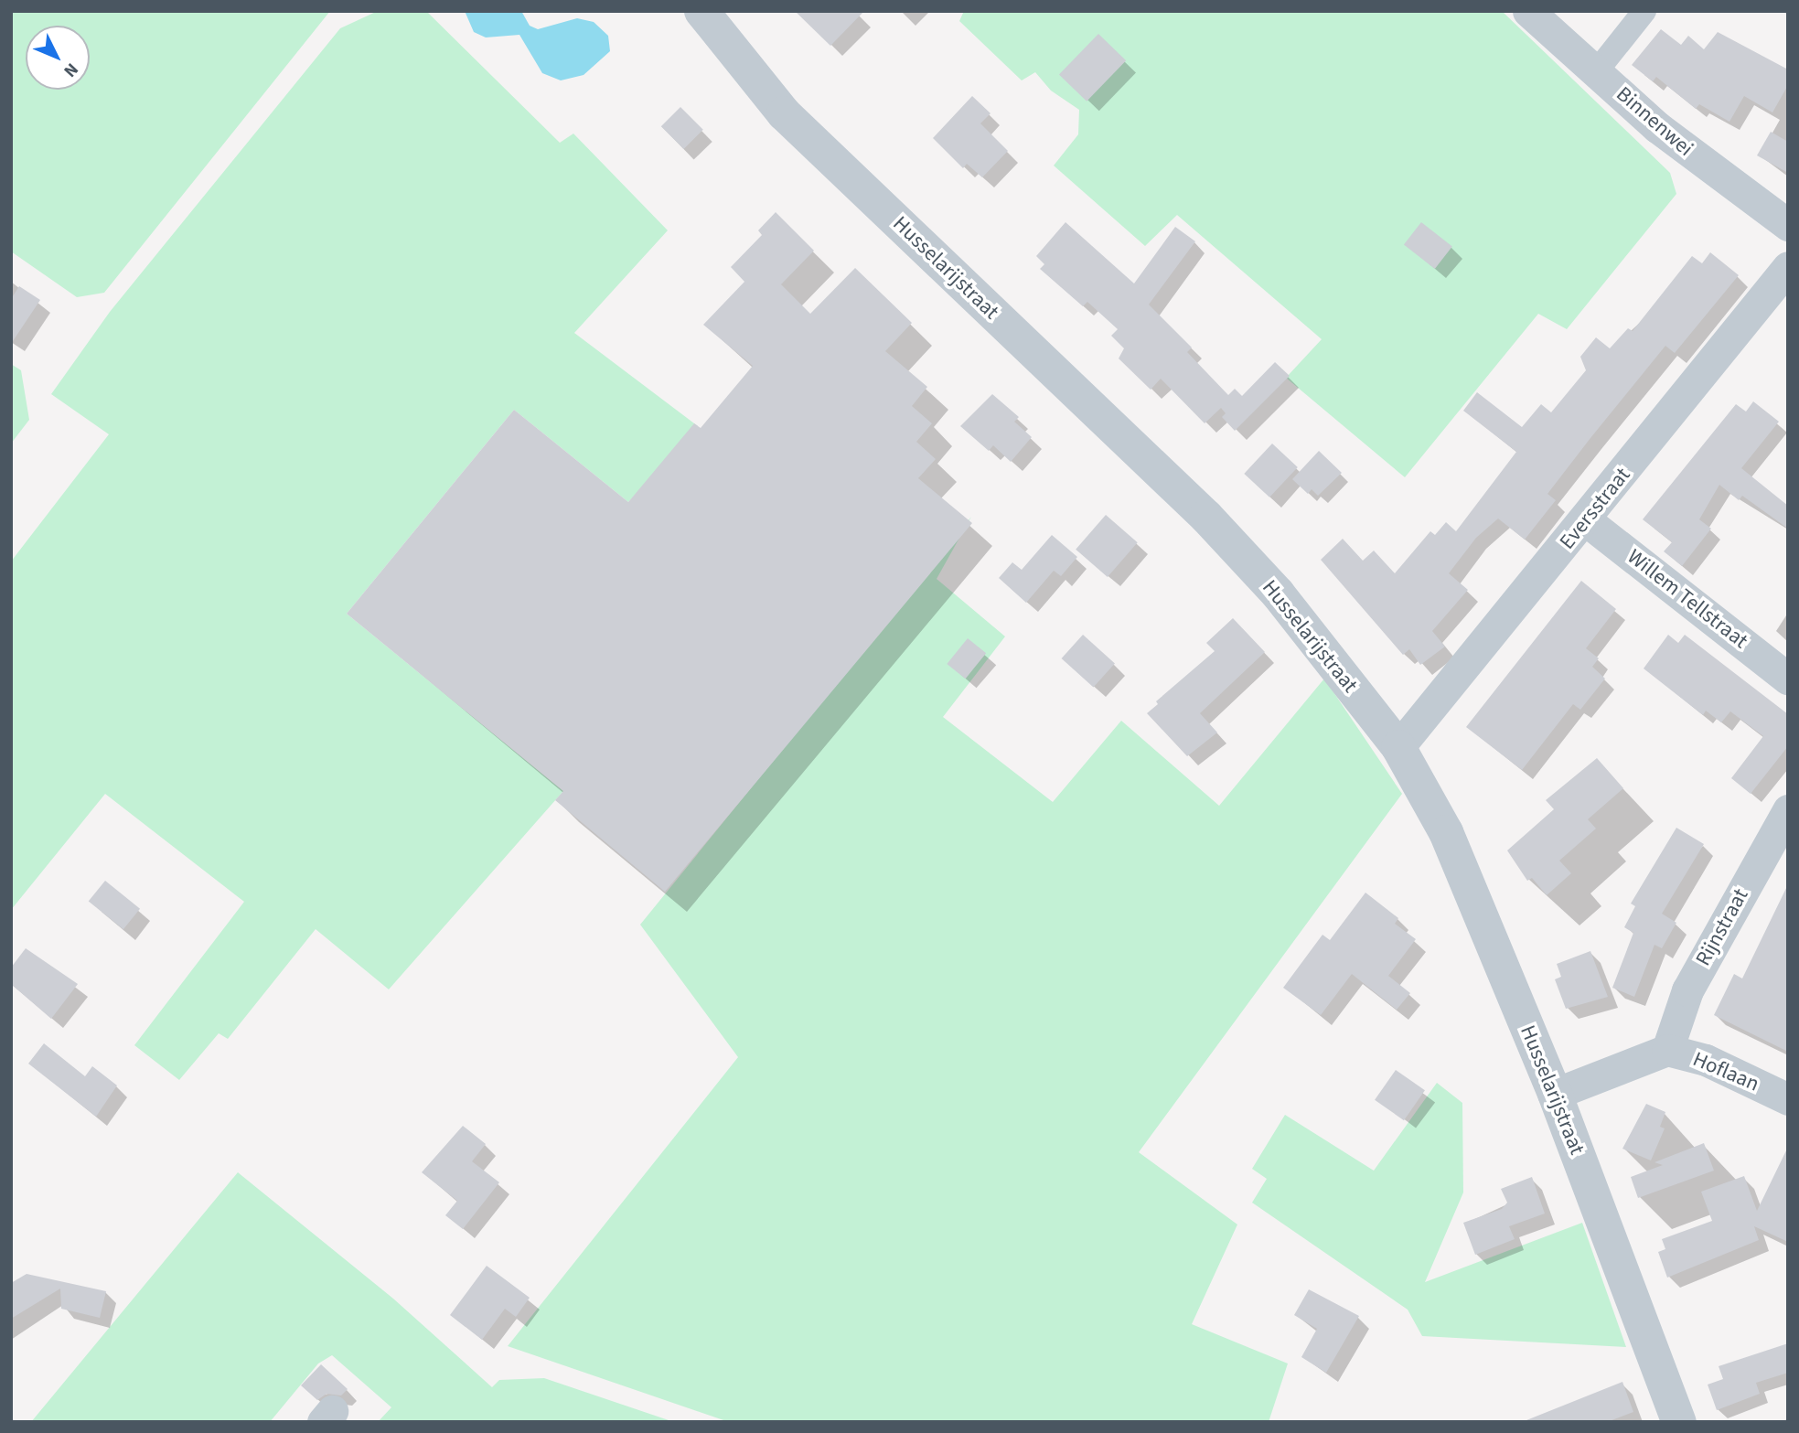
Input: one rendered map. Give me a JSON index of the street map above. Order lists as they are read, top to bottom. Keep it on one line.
{"streets":{"street":["Binnenwei","Husselarijstraat","Eversstraat","Willem Tellstraat","Rijnstraat","Hoflaan"]},"crossings":[["Husselarijstraat","Eversstraat"],["Husselarijstraat","Hoflaan"],["Eversstraat","Willem Tellstraat"],["Rijnstraat","Hoflaan"]],"north":"bottom right"}
